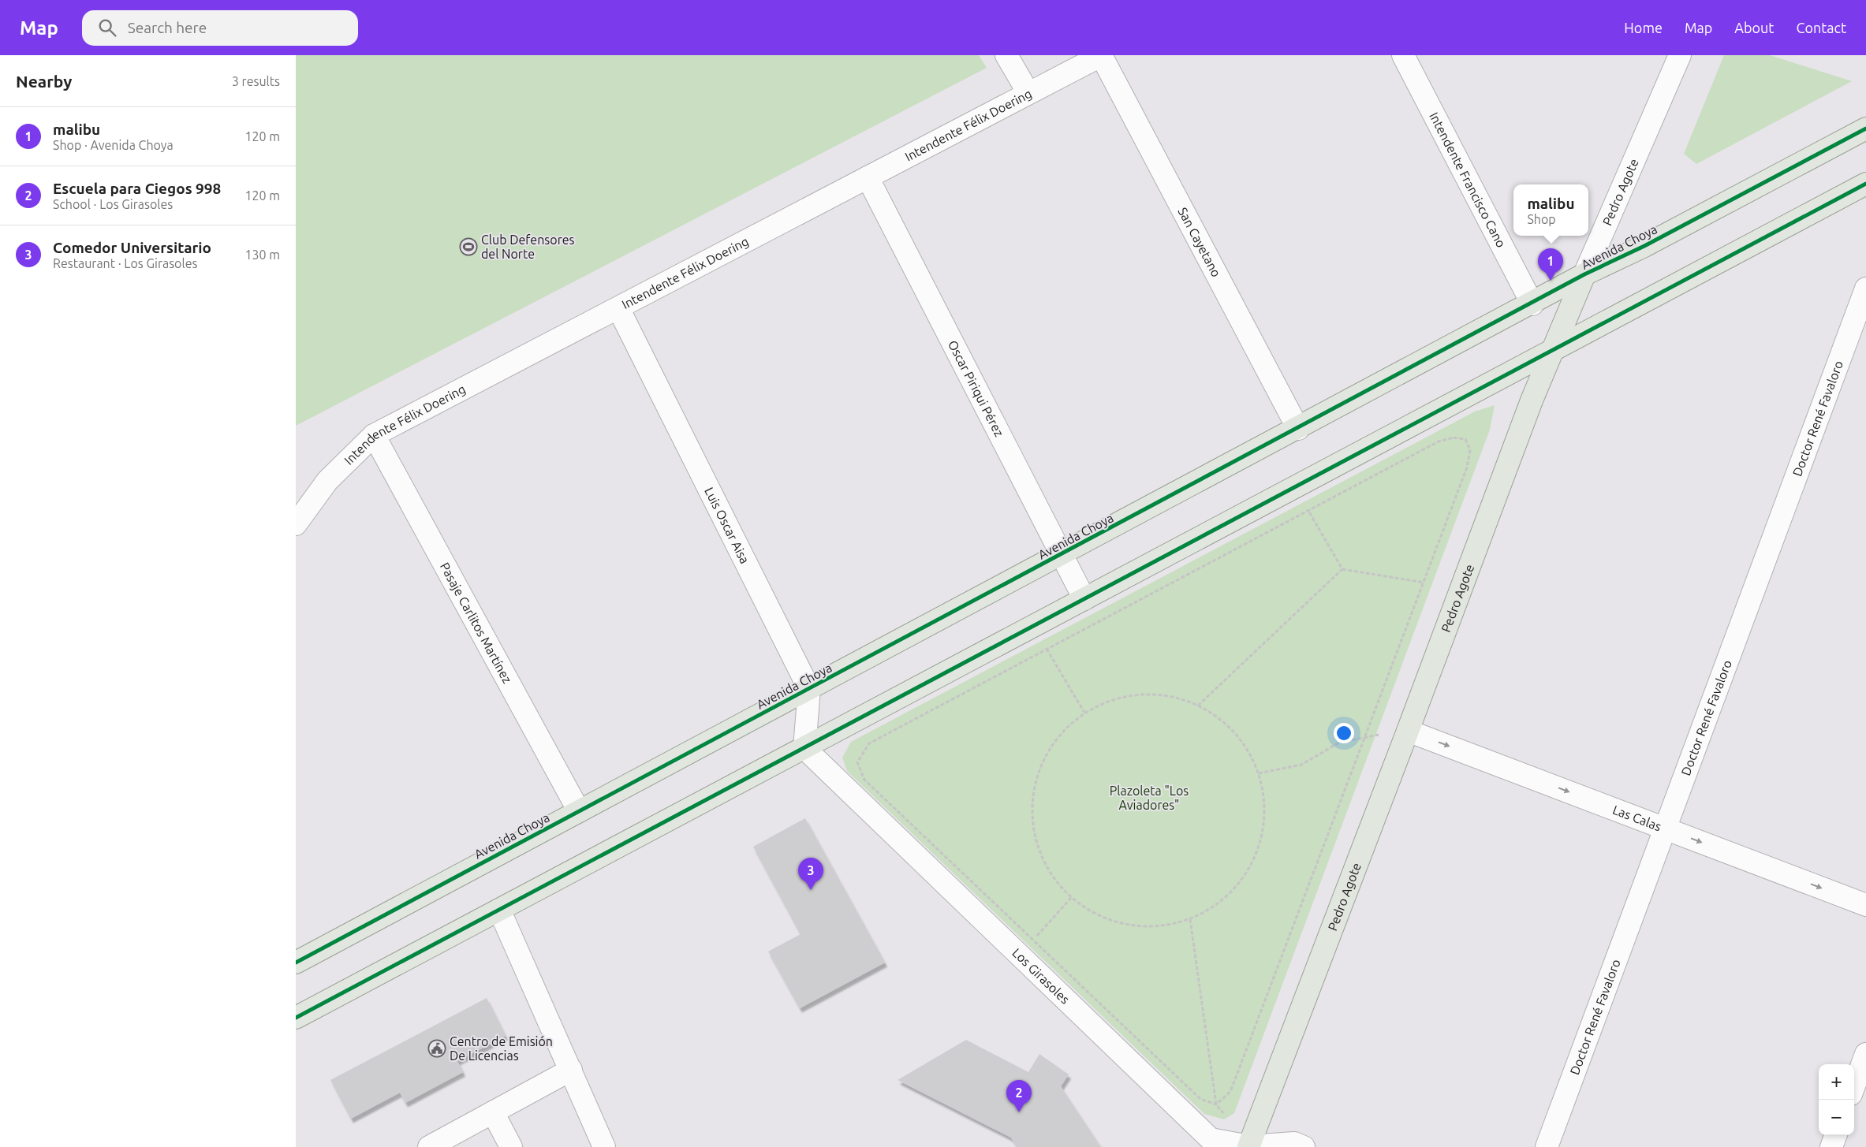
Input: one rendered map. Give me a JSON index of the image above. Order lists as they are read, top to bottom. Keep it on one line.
{"streets":{"main road":["Pedro Agote","Avenida Choya"],"street":["Intendente Félix Doering","Intendente Francisco Cano","San Cayetano","Oscar Piriqui Pérez","Doctor René Favaloro","Luis Oscar Aisa","Pasaje Carlitos Martínez","Las Calas","Los Girasoles"]},"crossings":[["Intendente Félix Doering","San Cayetano"],["Intendente Félix Doering","Oscar Piriqui Pérez"],["Intendente Félix Doering","Luis Oscar Aisa"],["Intendente Félix Doering","Pasaje Carlitos Martínez"],["Intendente Francisco Cano","Avenida Choya"],["Pedro Agote","Avenida Choya"],["Pedro Agote","Las Calas"],["Pedro Agote","Los Girasoles"],["San Cayetano","Avenida Choya"],["Avenida Choya","Oscar Piriqui Pérez"],["Avenida Choya","Luis Oscar Aisa"],["Avenida Choya","Pasaje Carlitos Martínez"],["Doctor René Favaloro","Las Calas"]],"one_way":["Las Calas"],"parks":["Plazoleta \"Los Aviadores\""],"places":{"sports":["Club Defensores del Norte"],"public building":["Centro de Emisión De Licencias"]},"page":{"header":"Map","search":"Search here","nav":["Home","Map","About","Contact"],"heading":["Nearby","3 results"],"list":[{"mark":"1","name":"malibu","note":"Shop · Avenida Choya","value":"120 m"},{"mark":"2","name":"Escuela para Ciegos 998","note":"School · Los Girasoles","value":"120 m"},{"mark":"3","name":"Comedor Universitario","note":"Restaurant · Los Girasoles","value":"130 m"}],"popup":["malibu","Shop"],"pins":["1","3","2"],"map_buttons":["+","−"]}}
